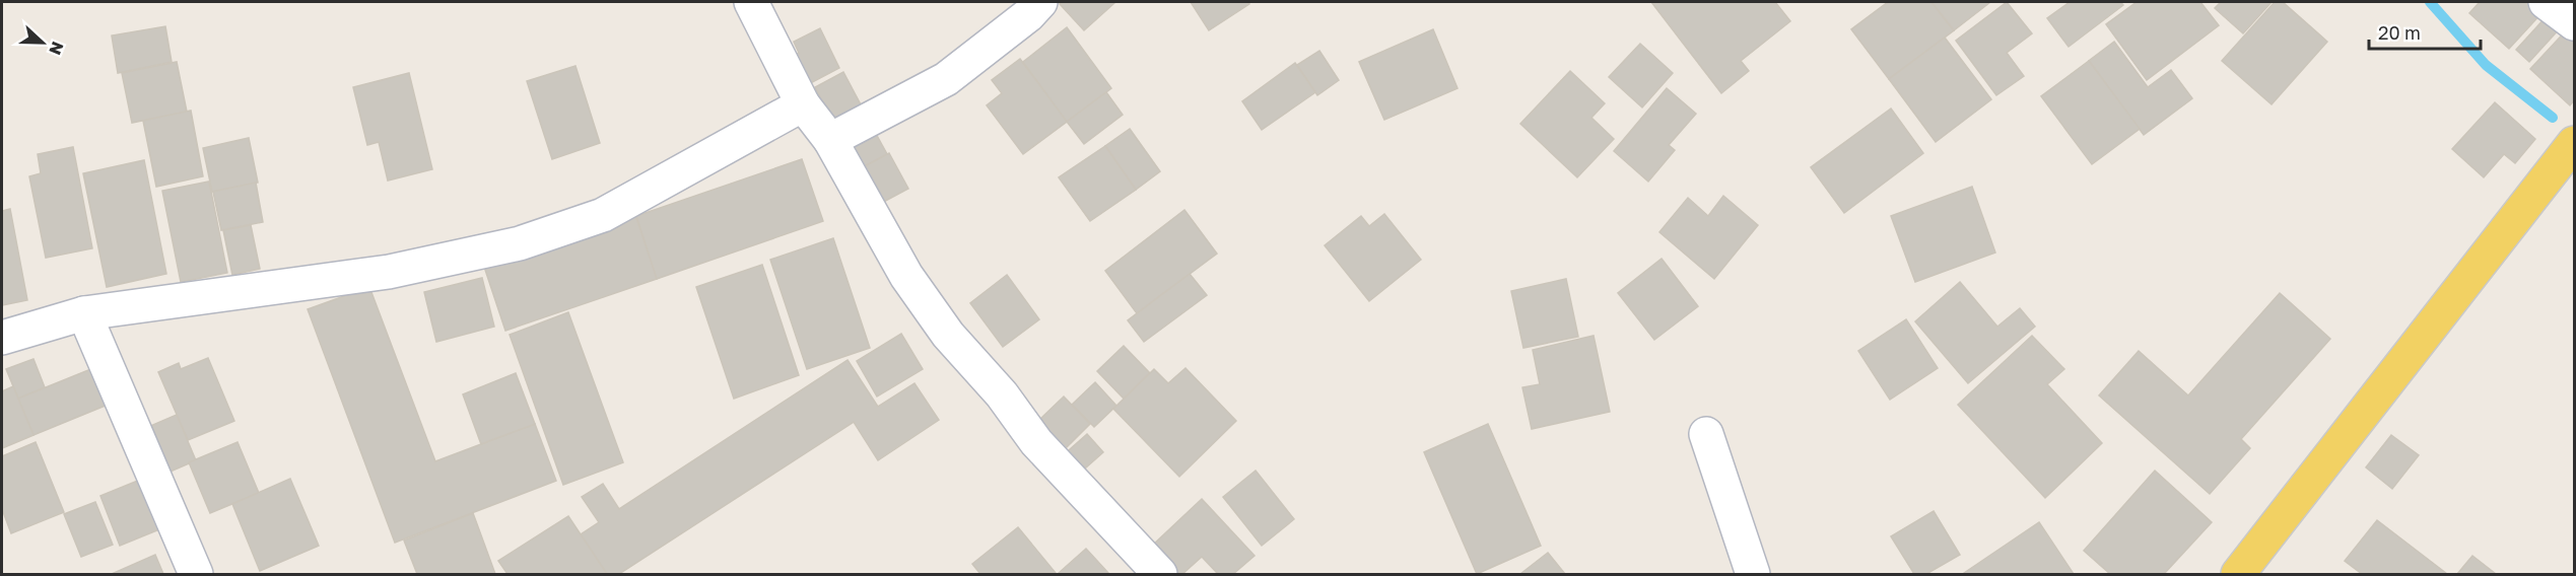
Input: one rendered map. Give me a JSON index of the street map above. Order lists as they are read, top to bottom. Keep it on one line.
{"scale_bar":"20 m","north":"right"}
